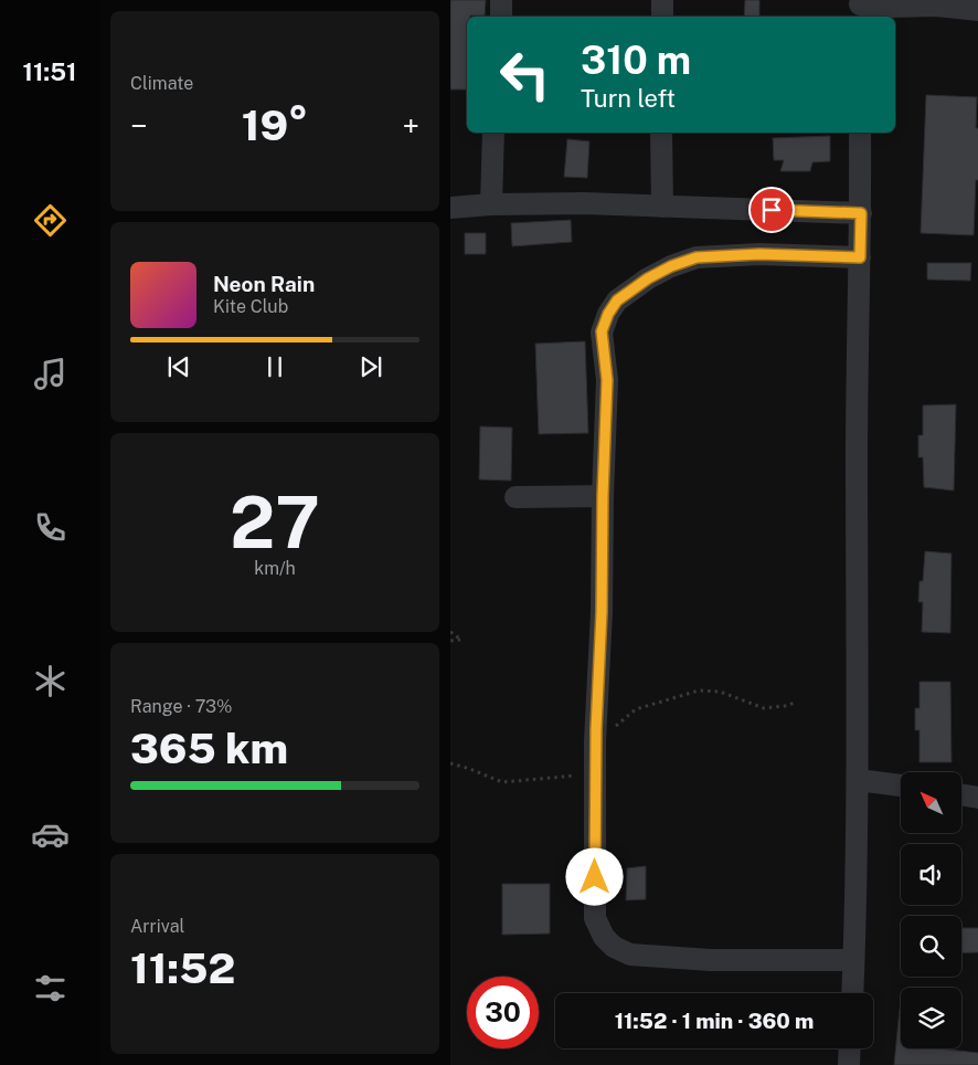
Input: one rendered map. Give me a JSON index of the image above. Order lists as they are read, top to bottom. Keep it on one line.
{"north":"top left","page":{"tabs":"11:51","tile":["Climate",["27","km/h"],["Range · 73%","365 km"],["Arrival","11:52"]],"turn":["310 m","Turn left"],"heat":["−","19°","+"],"song":["Neon Rain","Kite Club"],"limit":"30","trip":"11:52 · 1 min · 360 m"}}
